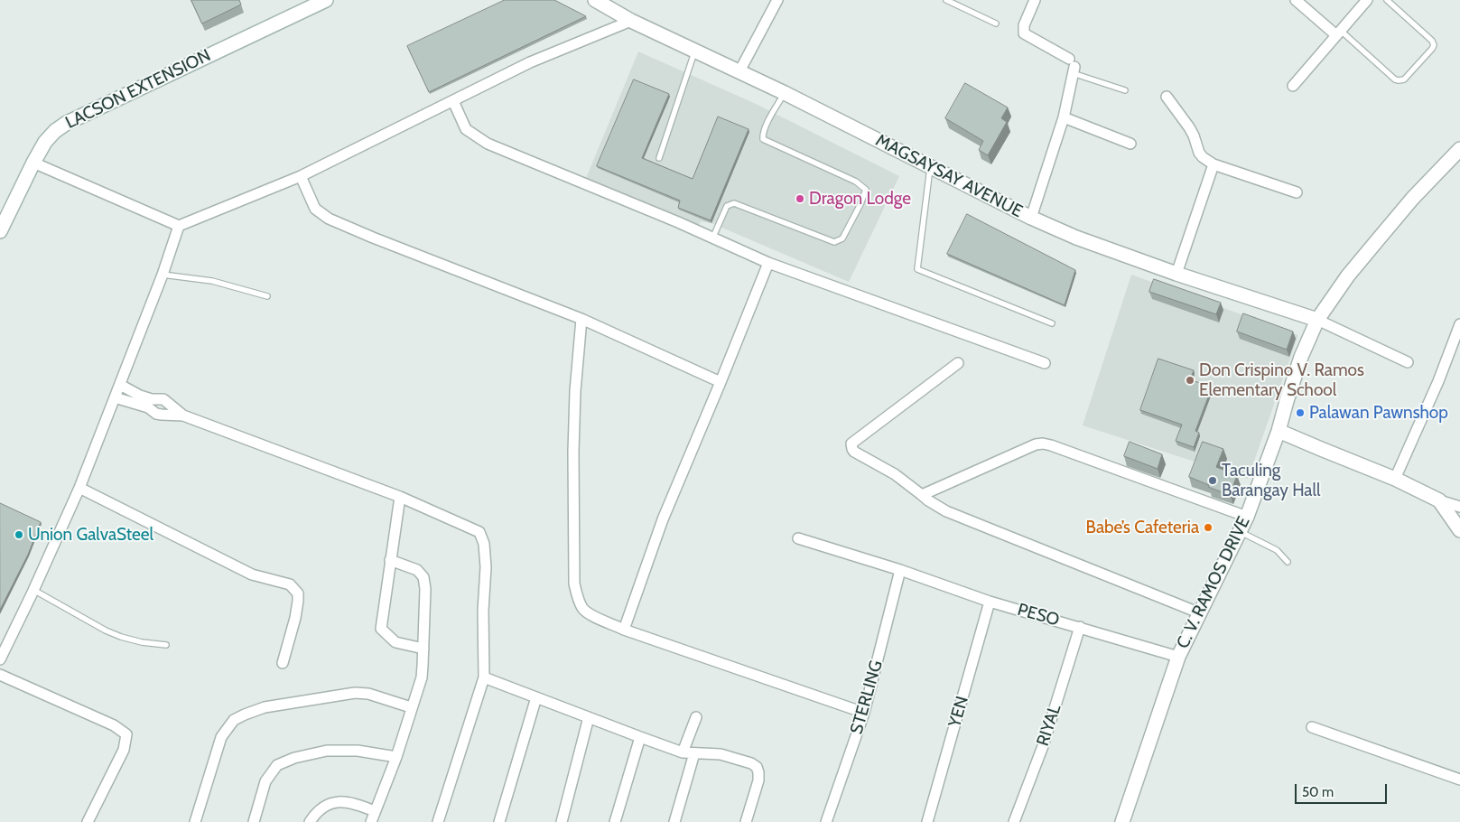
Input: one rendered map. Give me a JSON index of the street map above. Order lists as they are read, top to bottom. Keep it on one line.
{"streets":{"street":["LACSON EXTENSION","MAGSAYSAY AVENUE","C. V. RAMOS DRIVE","PESO","STERLING","YEN","RIYAL"]},"crossings":[["MAGSAYSAY AVENUE","C. V. RAMOS DRIVE"],["C. V. RAMOS DRIVE","PESO"],["PESO","STERLING"],["PESO","YEN"],["PESO","RIYAL"]],"places":["Dragon Lodge","Don Crispino V. Ramos Elementary School","Palawan Pawnshop","Taculing Barangay Hall","Babe’s Cafeteria","Union GalvaSteel"],"scale_bar":"50 m"}
